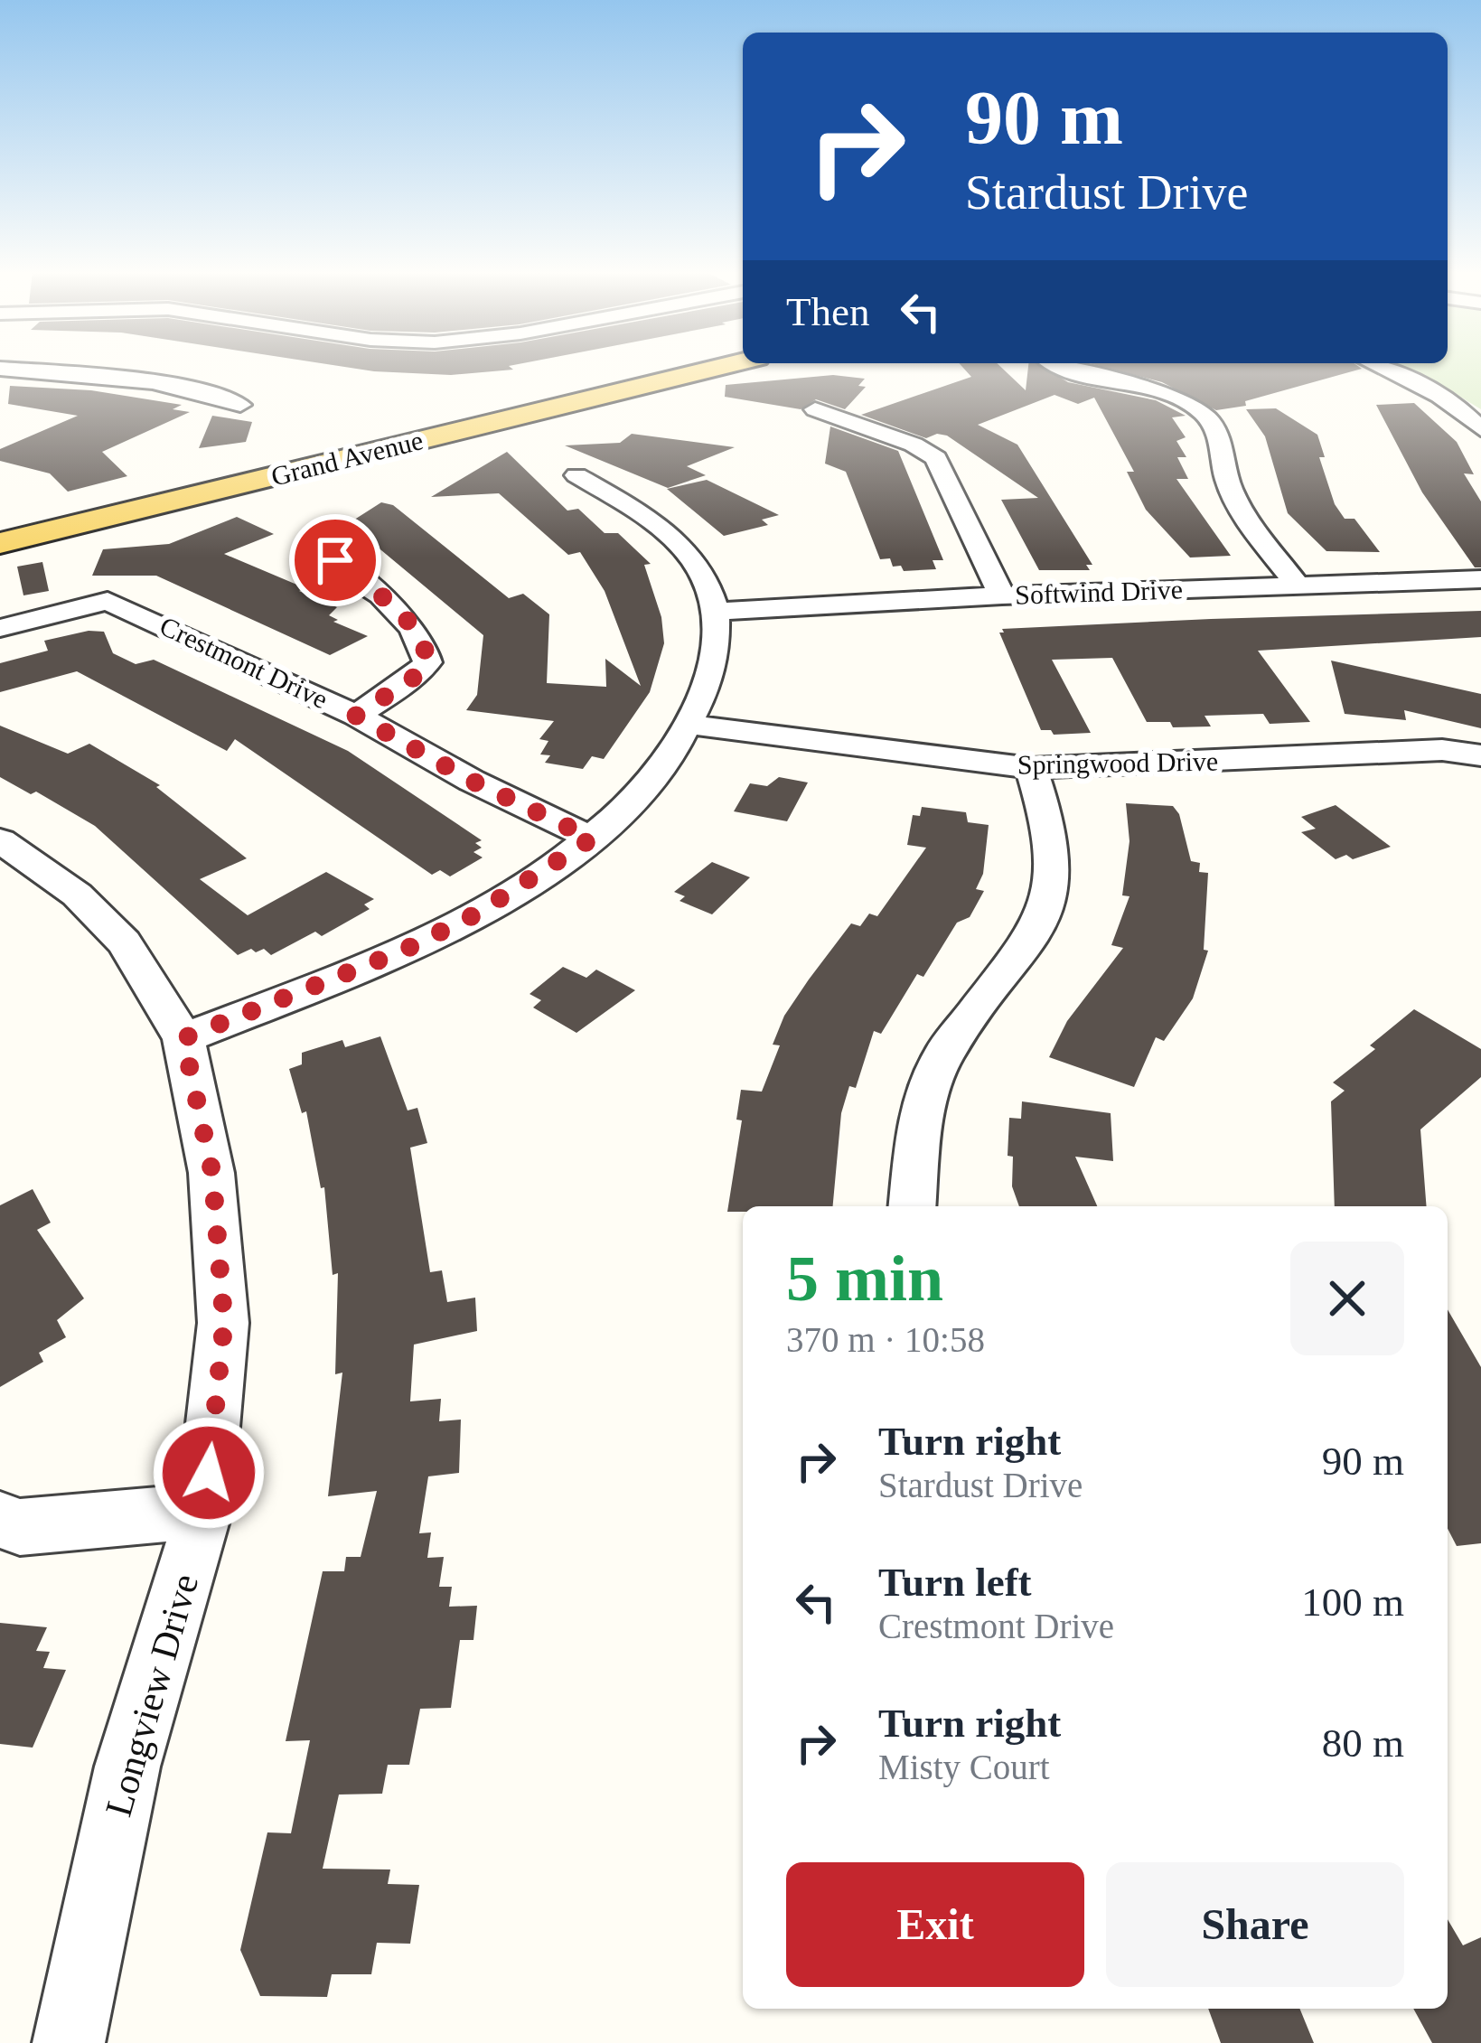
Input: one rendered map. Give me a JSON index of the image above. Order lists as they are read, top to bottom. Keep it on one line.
{"streets":{"main road":["Grand Avenue"],"street":["Softwind Drive","Crestmont Drive","Springwood Drive","Longview Drive"]},"page":{"turn":["90 m","Stardust Drive"],"then":"Then","heading":["5 min","370 m · 10:58"],"list":[{"name":"Turn right","note":"Stardust Drive","value":"90 m"},{"name":"Turn left","note":"Crestmont Drive","value":"100 m"},{"name":"Turn right","note":"Misty Court","value":"80 m"}],"buttons":["Exit","Share"]}}
